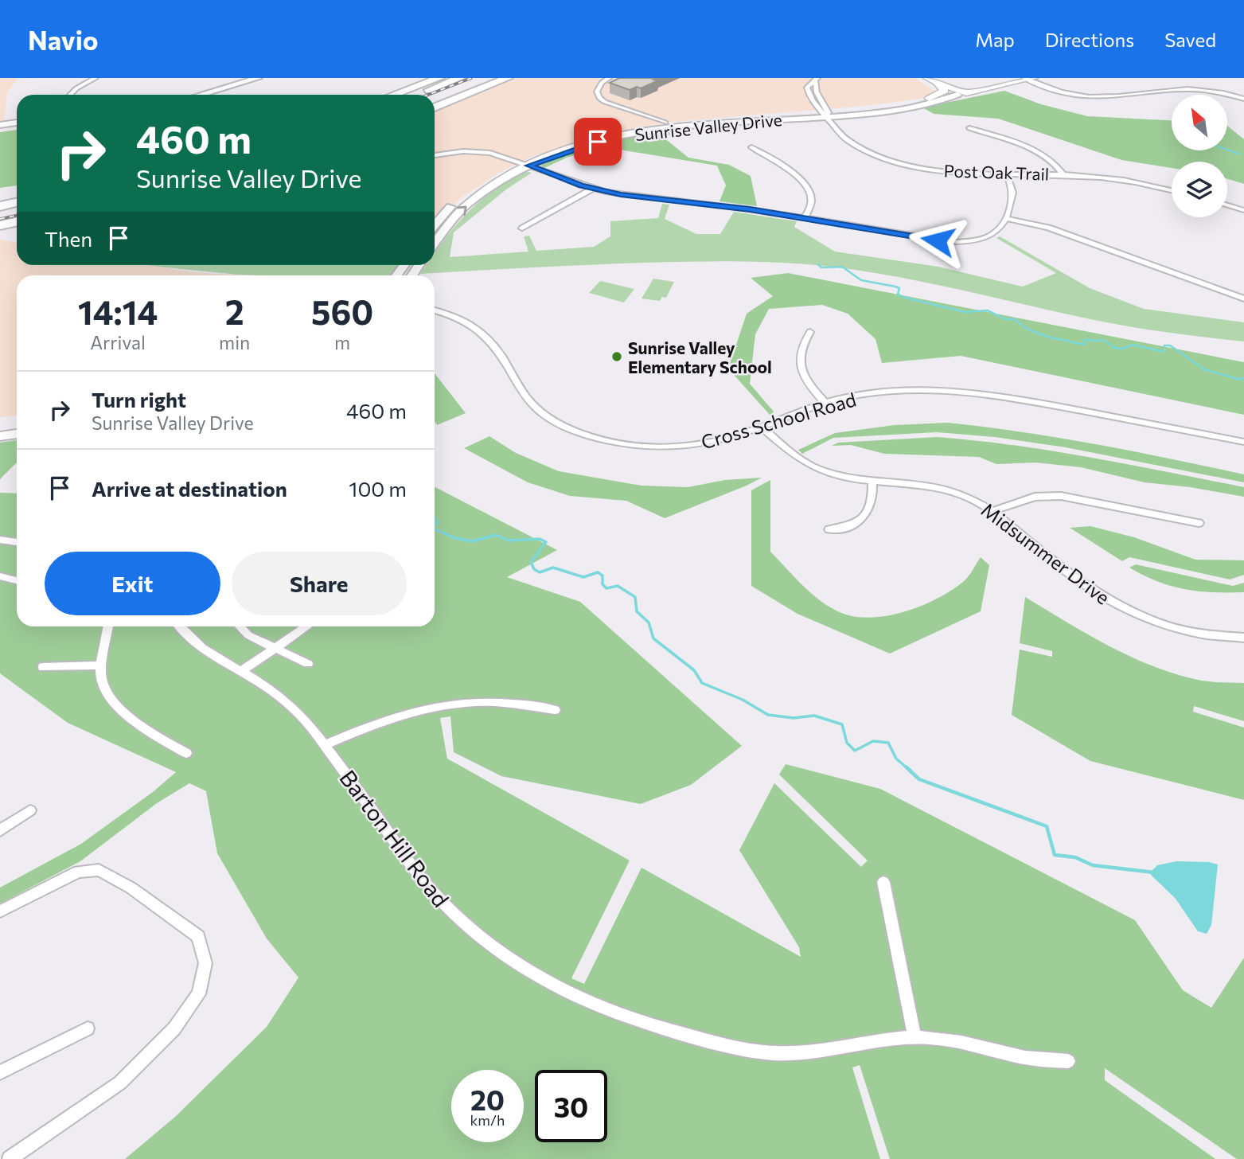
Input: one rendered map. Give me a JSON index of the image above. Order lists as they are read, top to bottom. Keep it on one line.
{"streets":{"main road":["Sunrise Valley Drive"],"street":["Post Oak Trail","Cross School Road","Midsummer Drive","Barton Hill Road"]},"crossings":[["Sunrise Valley Drive","Post Oak Trail"],["Cross School Road","Midsummer Drive"]],"places":["Sunrise Valley Elementary School"],"north":"top left","page":{"header":"Navio","nav":["Map","Directions","Saved"],"turn":["460 m","Sunrise Valley Drive"],"then":"Then","eta":["14:14","Arrival","2","min","560","m"],"list":[{"name":"Turn right","note":"Sunrise Valley Drive","value":"460 m"},{"name":"Arrive at destination","value":"100 m"}],"buttons":["Exit","Share"],"speed":"20 km/h","limit":"30"}}
